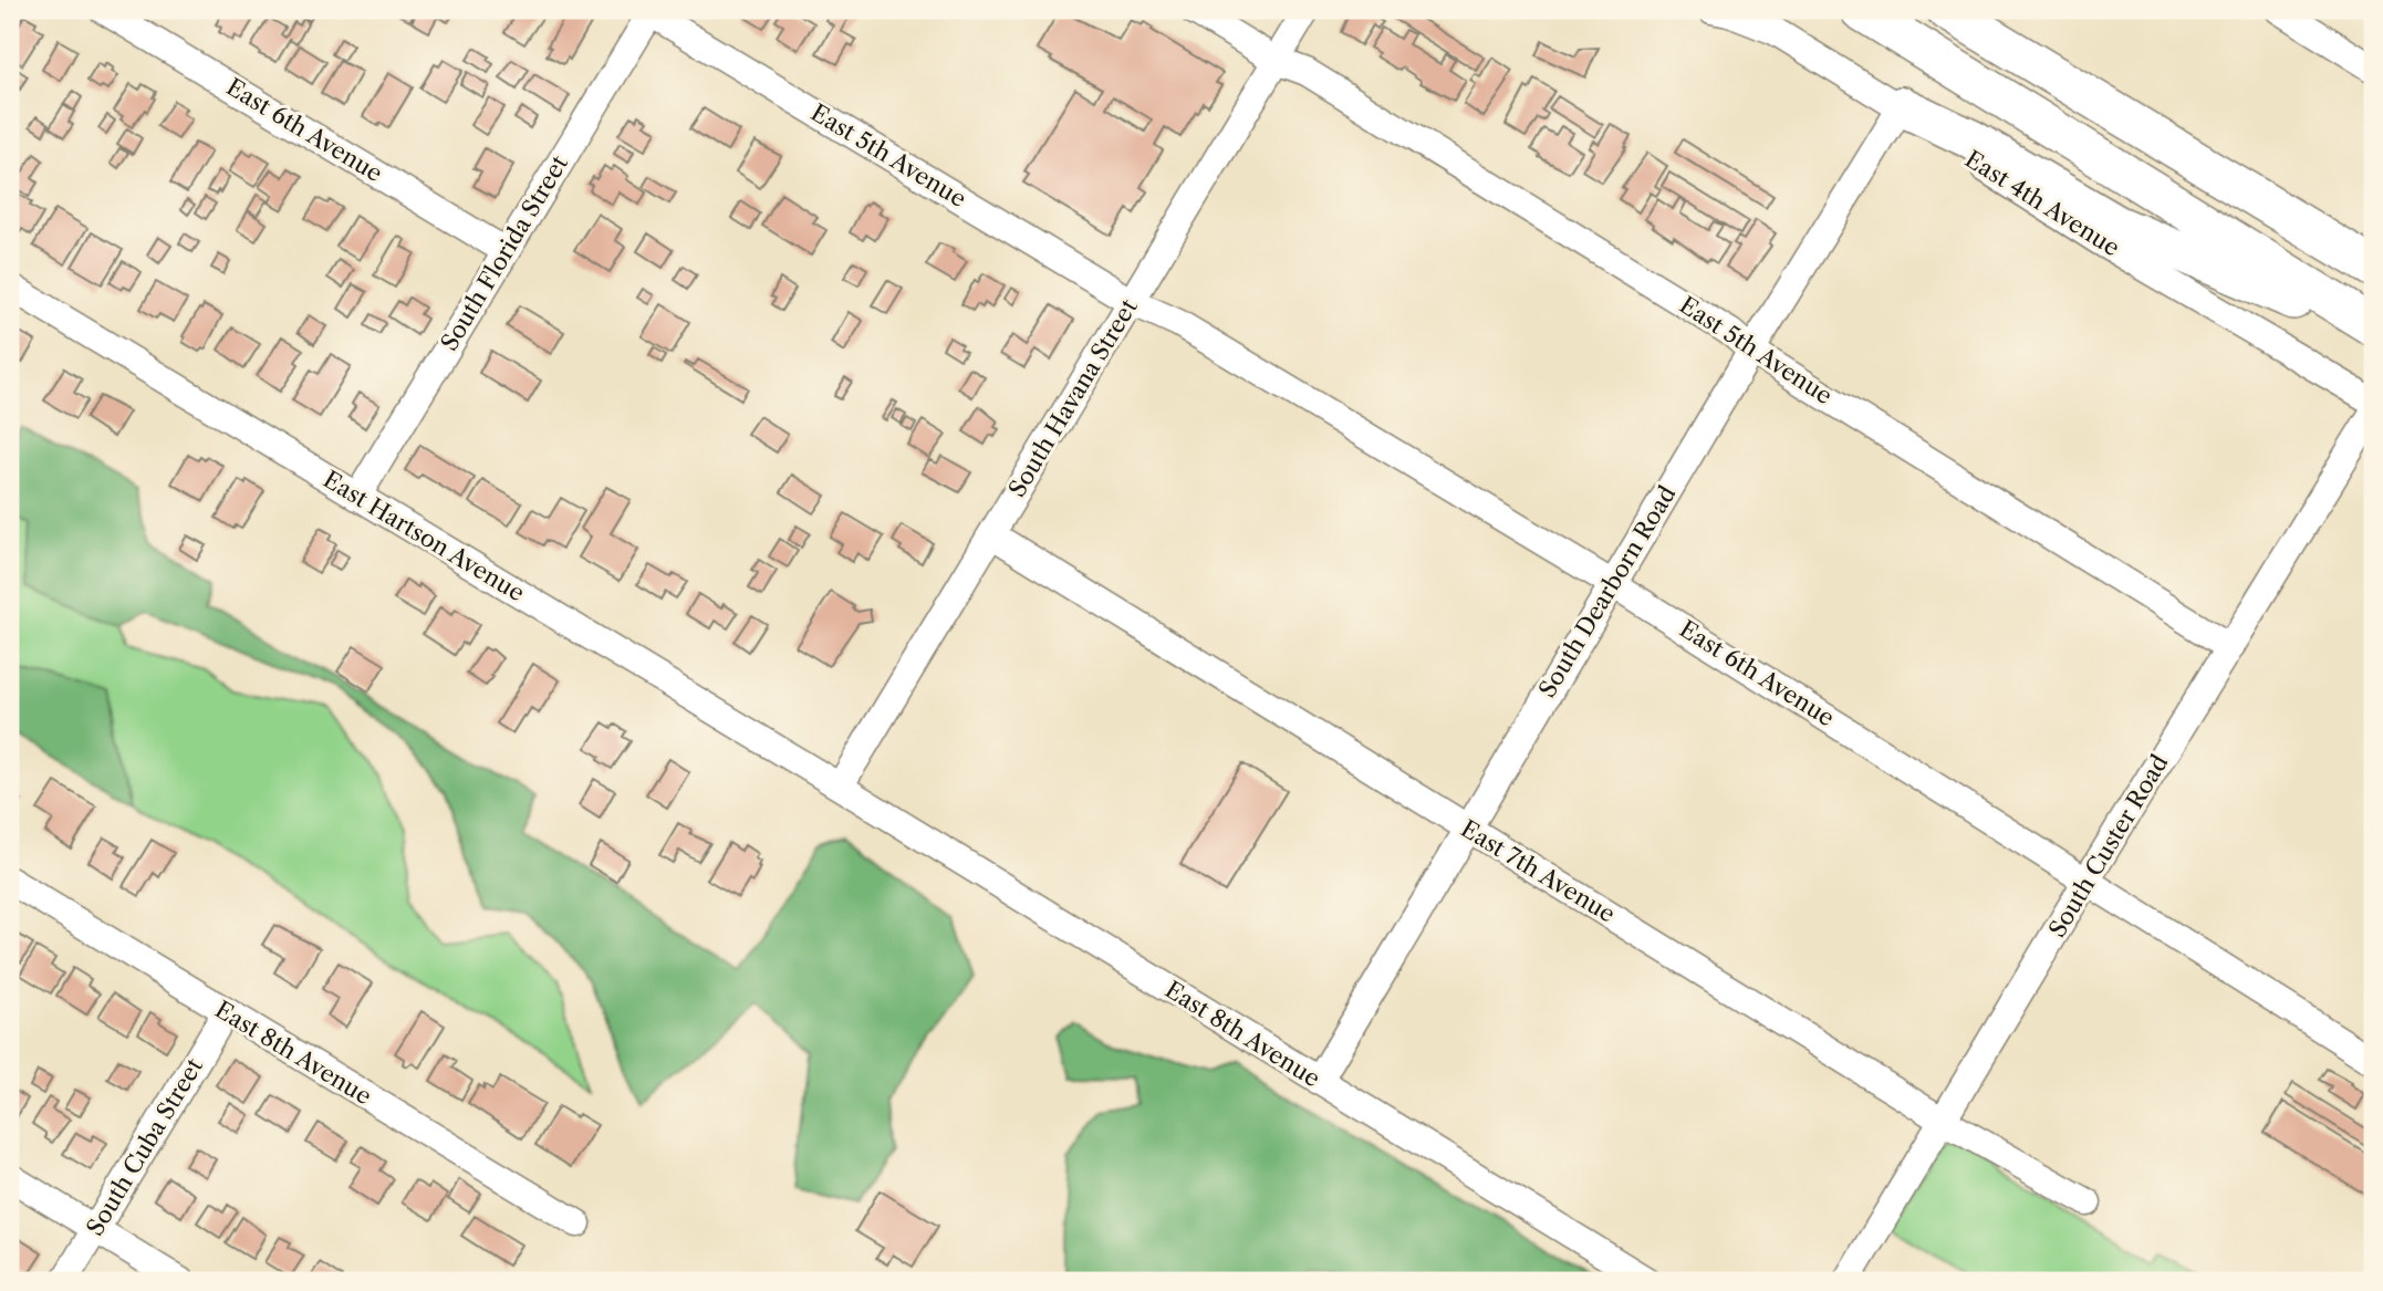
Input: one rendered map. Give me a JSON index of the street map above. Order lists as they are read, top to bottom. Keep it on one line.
{"streets":{"street":["East 6th Avenue","East 5th Avenue","East 4th Avenue","South Florida Street","South Havana Street","East Hartson Avenue","South Dearborn Road","South Custer Road","East 7th Avenue","East 8th Avenue","South Cuba Street"]},"crossings":[["East 6th Avenue","East 5th Avenue"],["East 6th Avenue","South Florida Street"],["East 6th Avenue","South Havana Street"],["East 6th Avenue","South Dearborn Road"],["East 6th Avenue","South Custer Road"],["East 5th Avenue","South Florida Street"],["East 5th Avenue","South Havana Street"],["East 5th Avenue","South Dearborn Road"],["East 5th Avenue","South Custer Road"],["East 4th Avenue","South Dearborn Road"],["South Florida Street","East Hartson Avenue"],["South Havana Street","East Hartson Avenue"],["South Havana Street","East 7th Avenue"],["South Havana Street","East 8th Avenue"],["East Hartson Avenue","East 8th Avenue"],["South Dearborn Road","East 7th Avenue"],["South Dearborn Road","East 8th Avenue"],["South Custer Road","East 7th Avenue"],["East 8th Avenue","South Cuba Street"]]}
